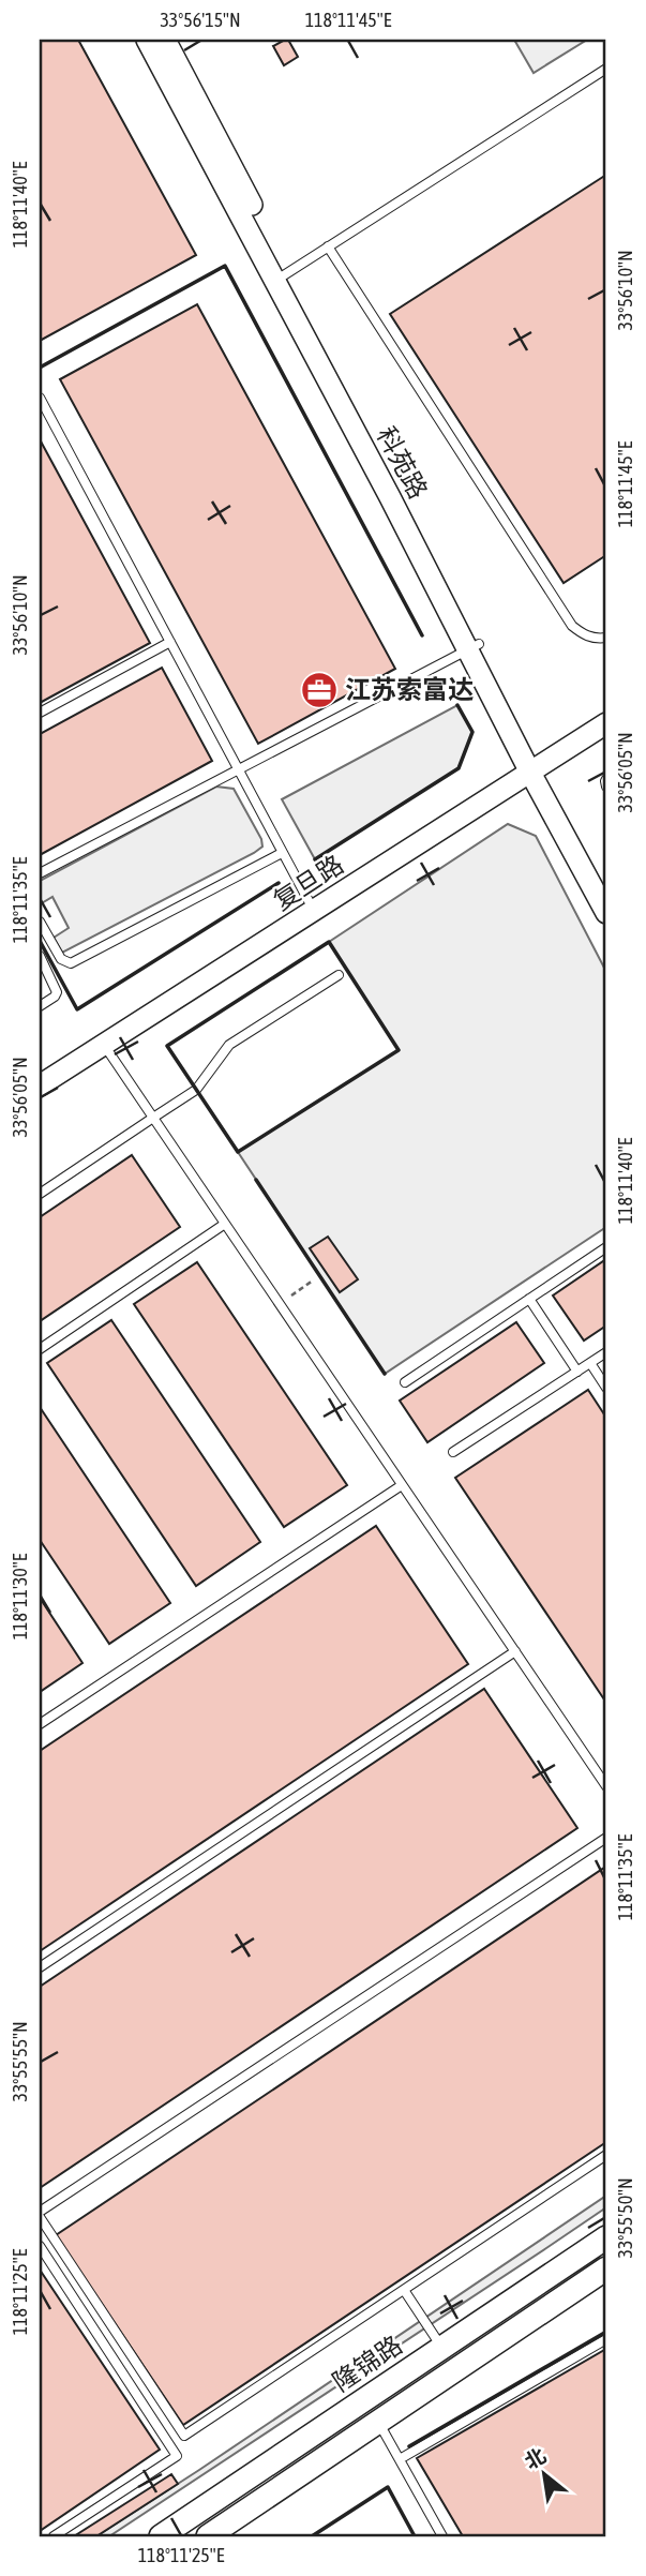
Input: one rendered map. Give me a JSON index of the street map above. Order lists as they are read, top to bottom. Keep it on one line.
{"streets":{"main road":["隆锦路"],"street":["科苑路","复旦路"]},"crossings":[["科苑路","复旦路"]],"places":{"office":["江苏索富达"]},"north":"top left","coordinates":["33°56'15\"N","118°11'45\"E","118°11'40\"E","33°56'10\"N","33°56'05\"N","118°11'35\"E","118°11'30\"E","33°55'55\"N","33°55'50\"N","118°11'25\"E"]}
